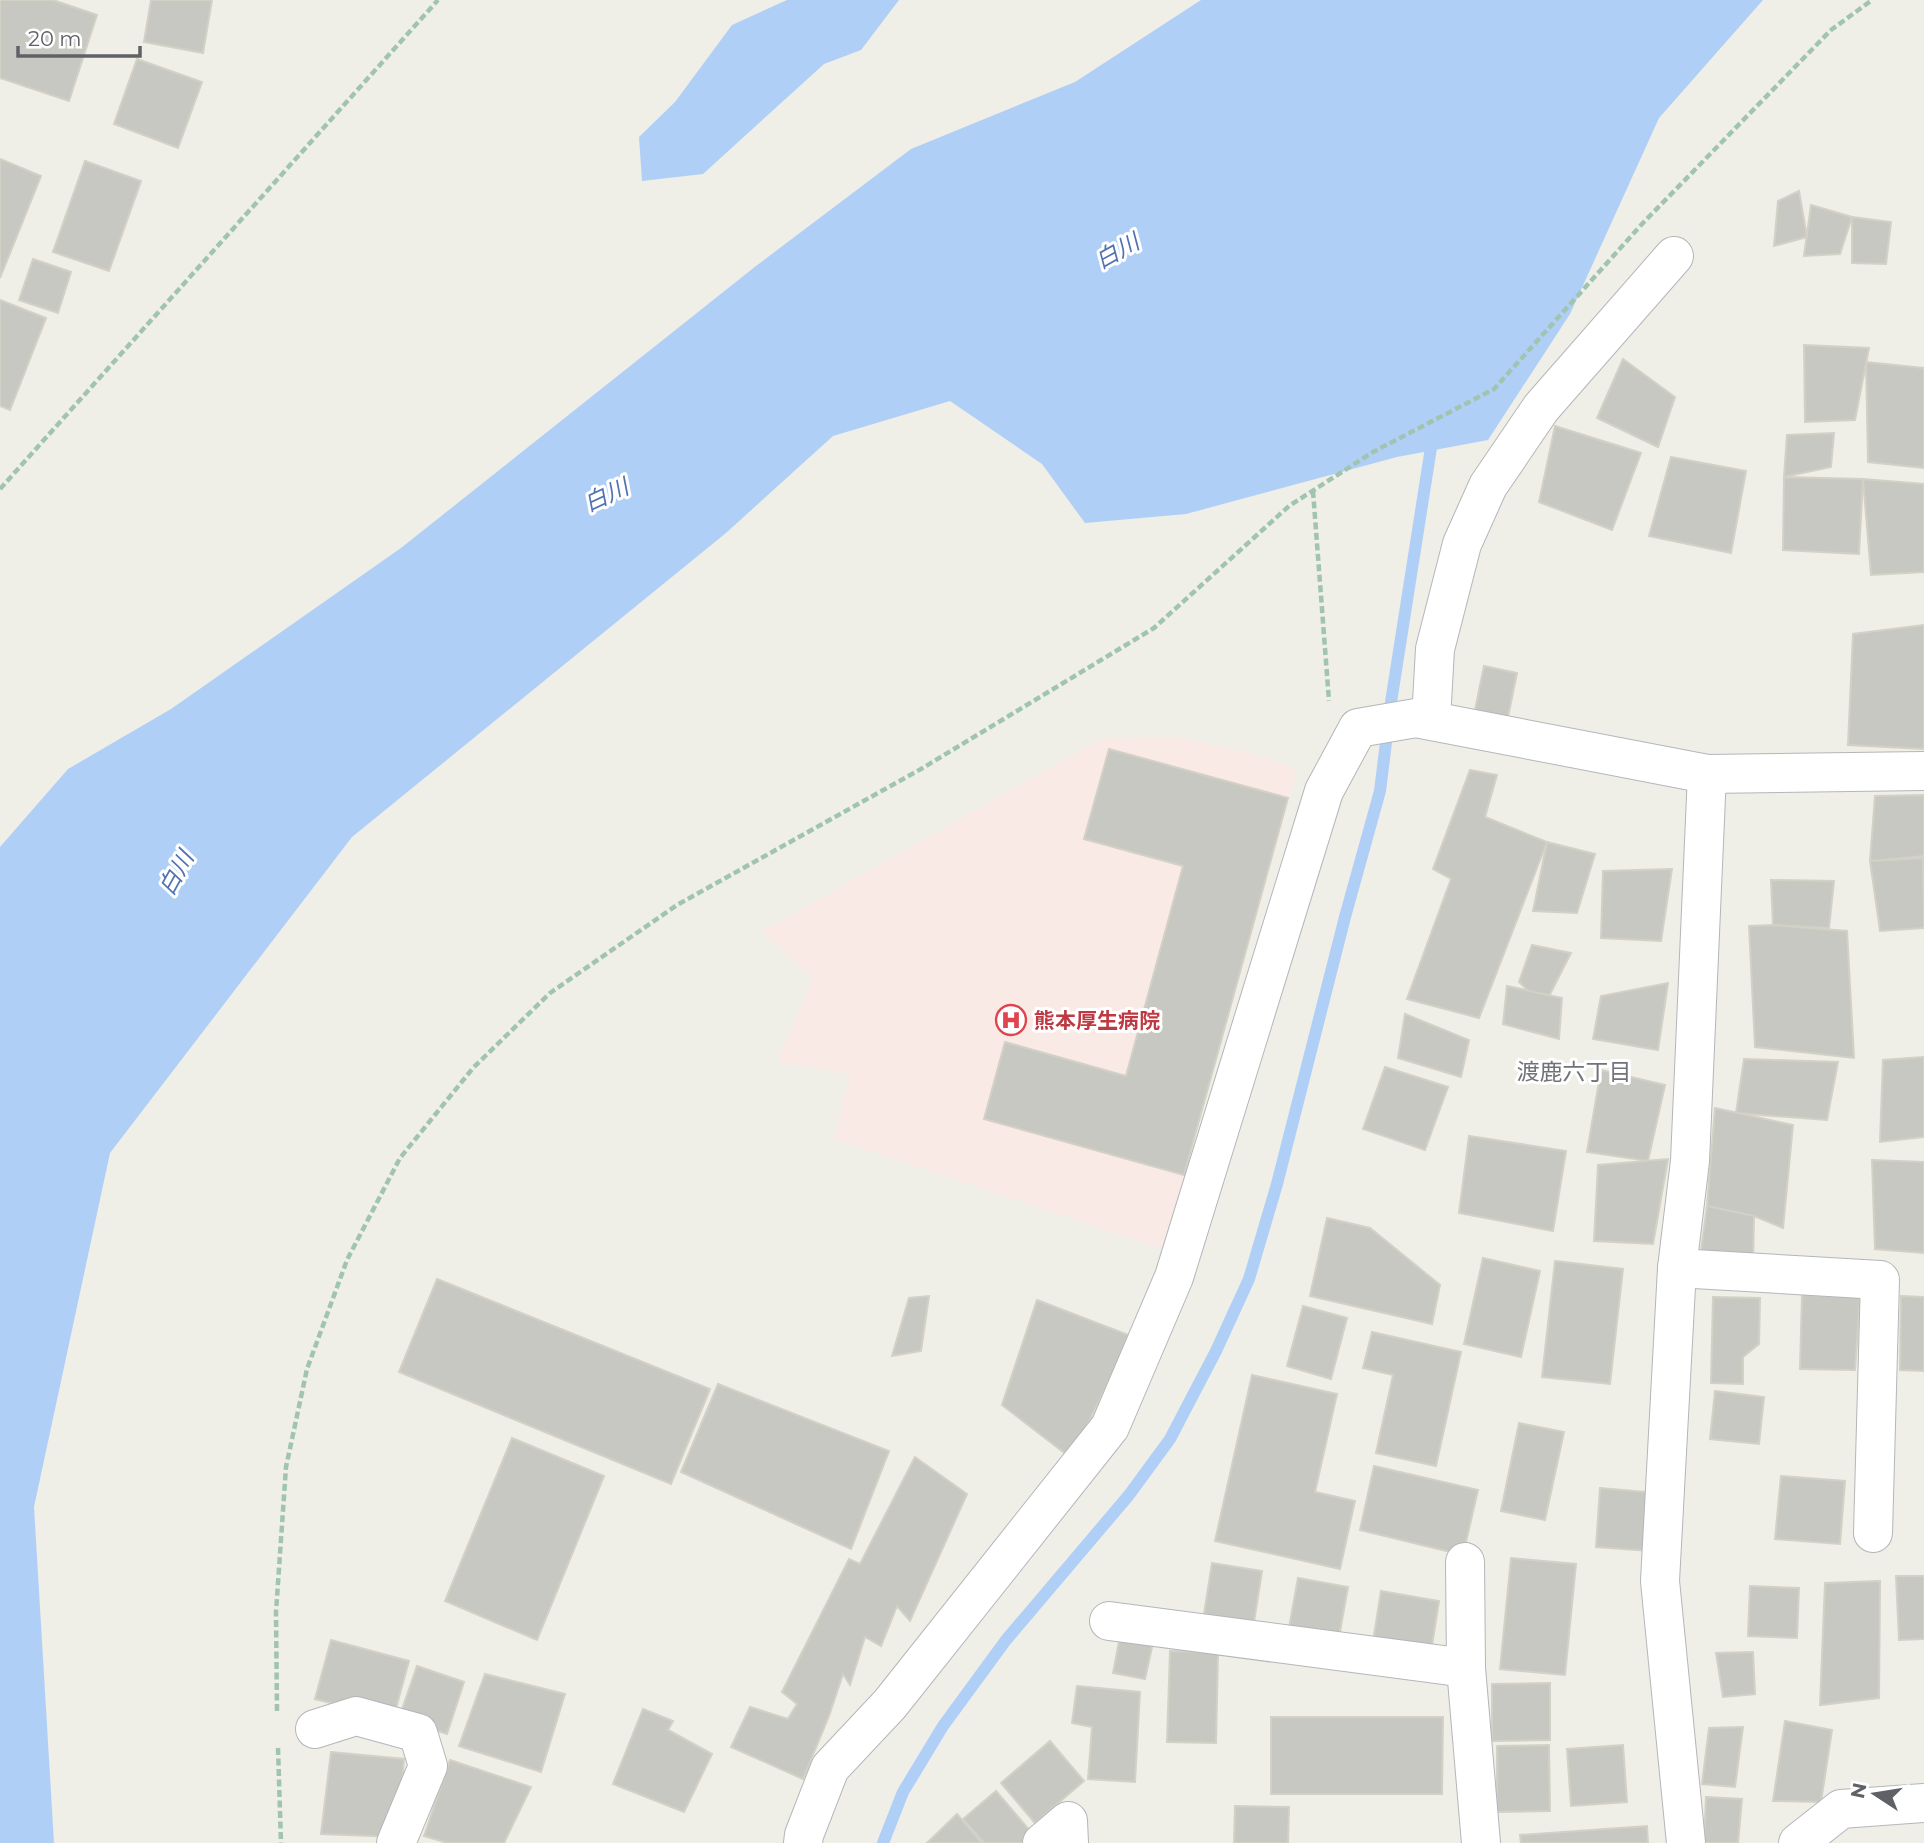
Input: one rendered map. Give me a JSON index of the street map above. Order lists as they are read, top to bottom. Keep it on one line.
{"districts":["渡鹿六丁目"],"water":["白川"],"places":{"hospital":["熊本厚生病院"]},"scale_bar":"20 m","north":"left"}
